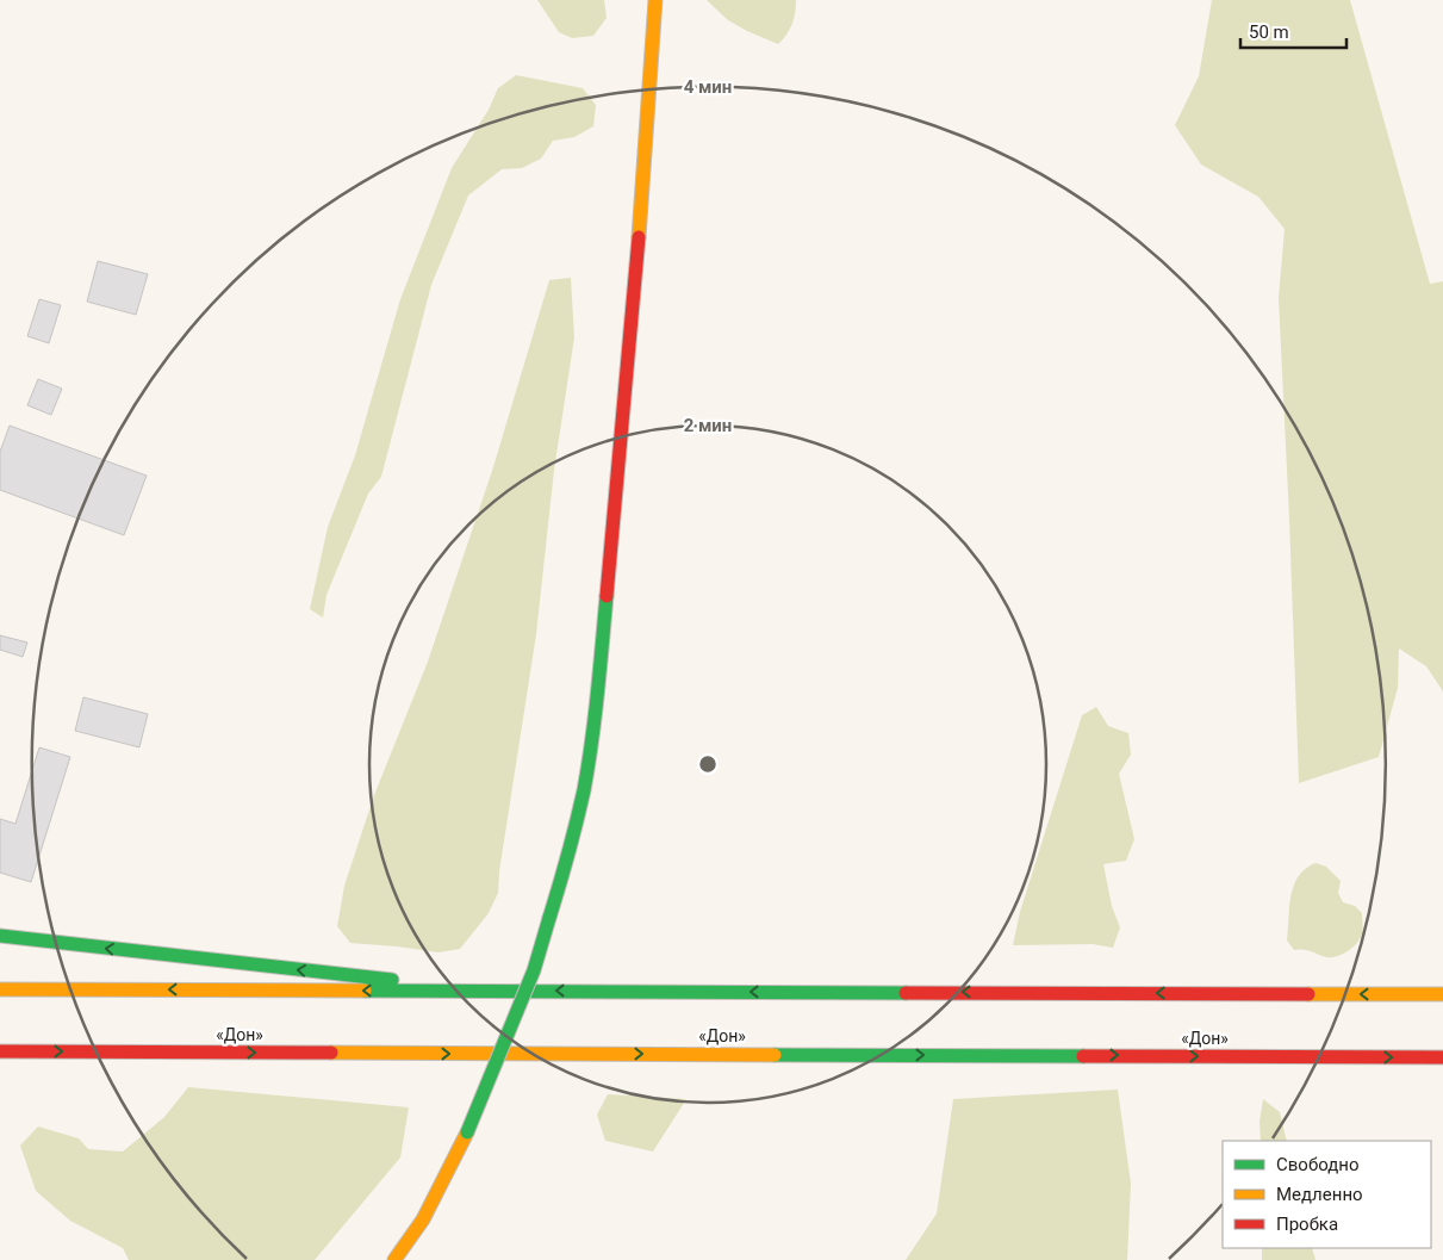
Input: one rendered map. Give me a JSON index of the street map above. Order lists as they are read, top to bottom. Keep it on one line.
{"streets":{"main road":["«Дон»"]},"legend":["Свободно","Медленно","Пробка"],"scale_bar":"50 m","rings":["4 мин","2 мин"]}
